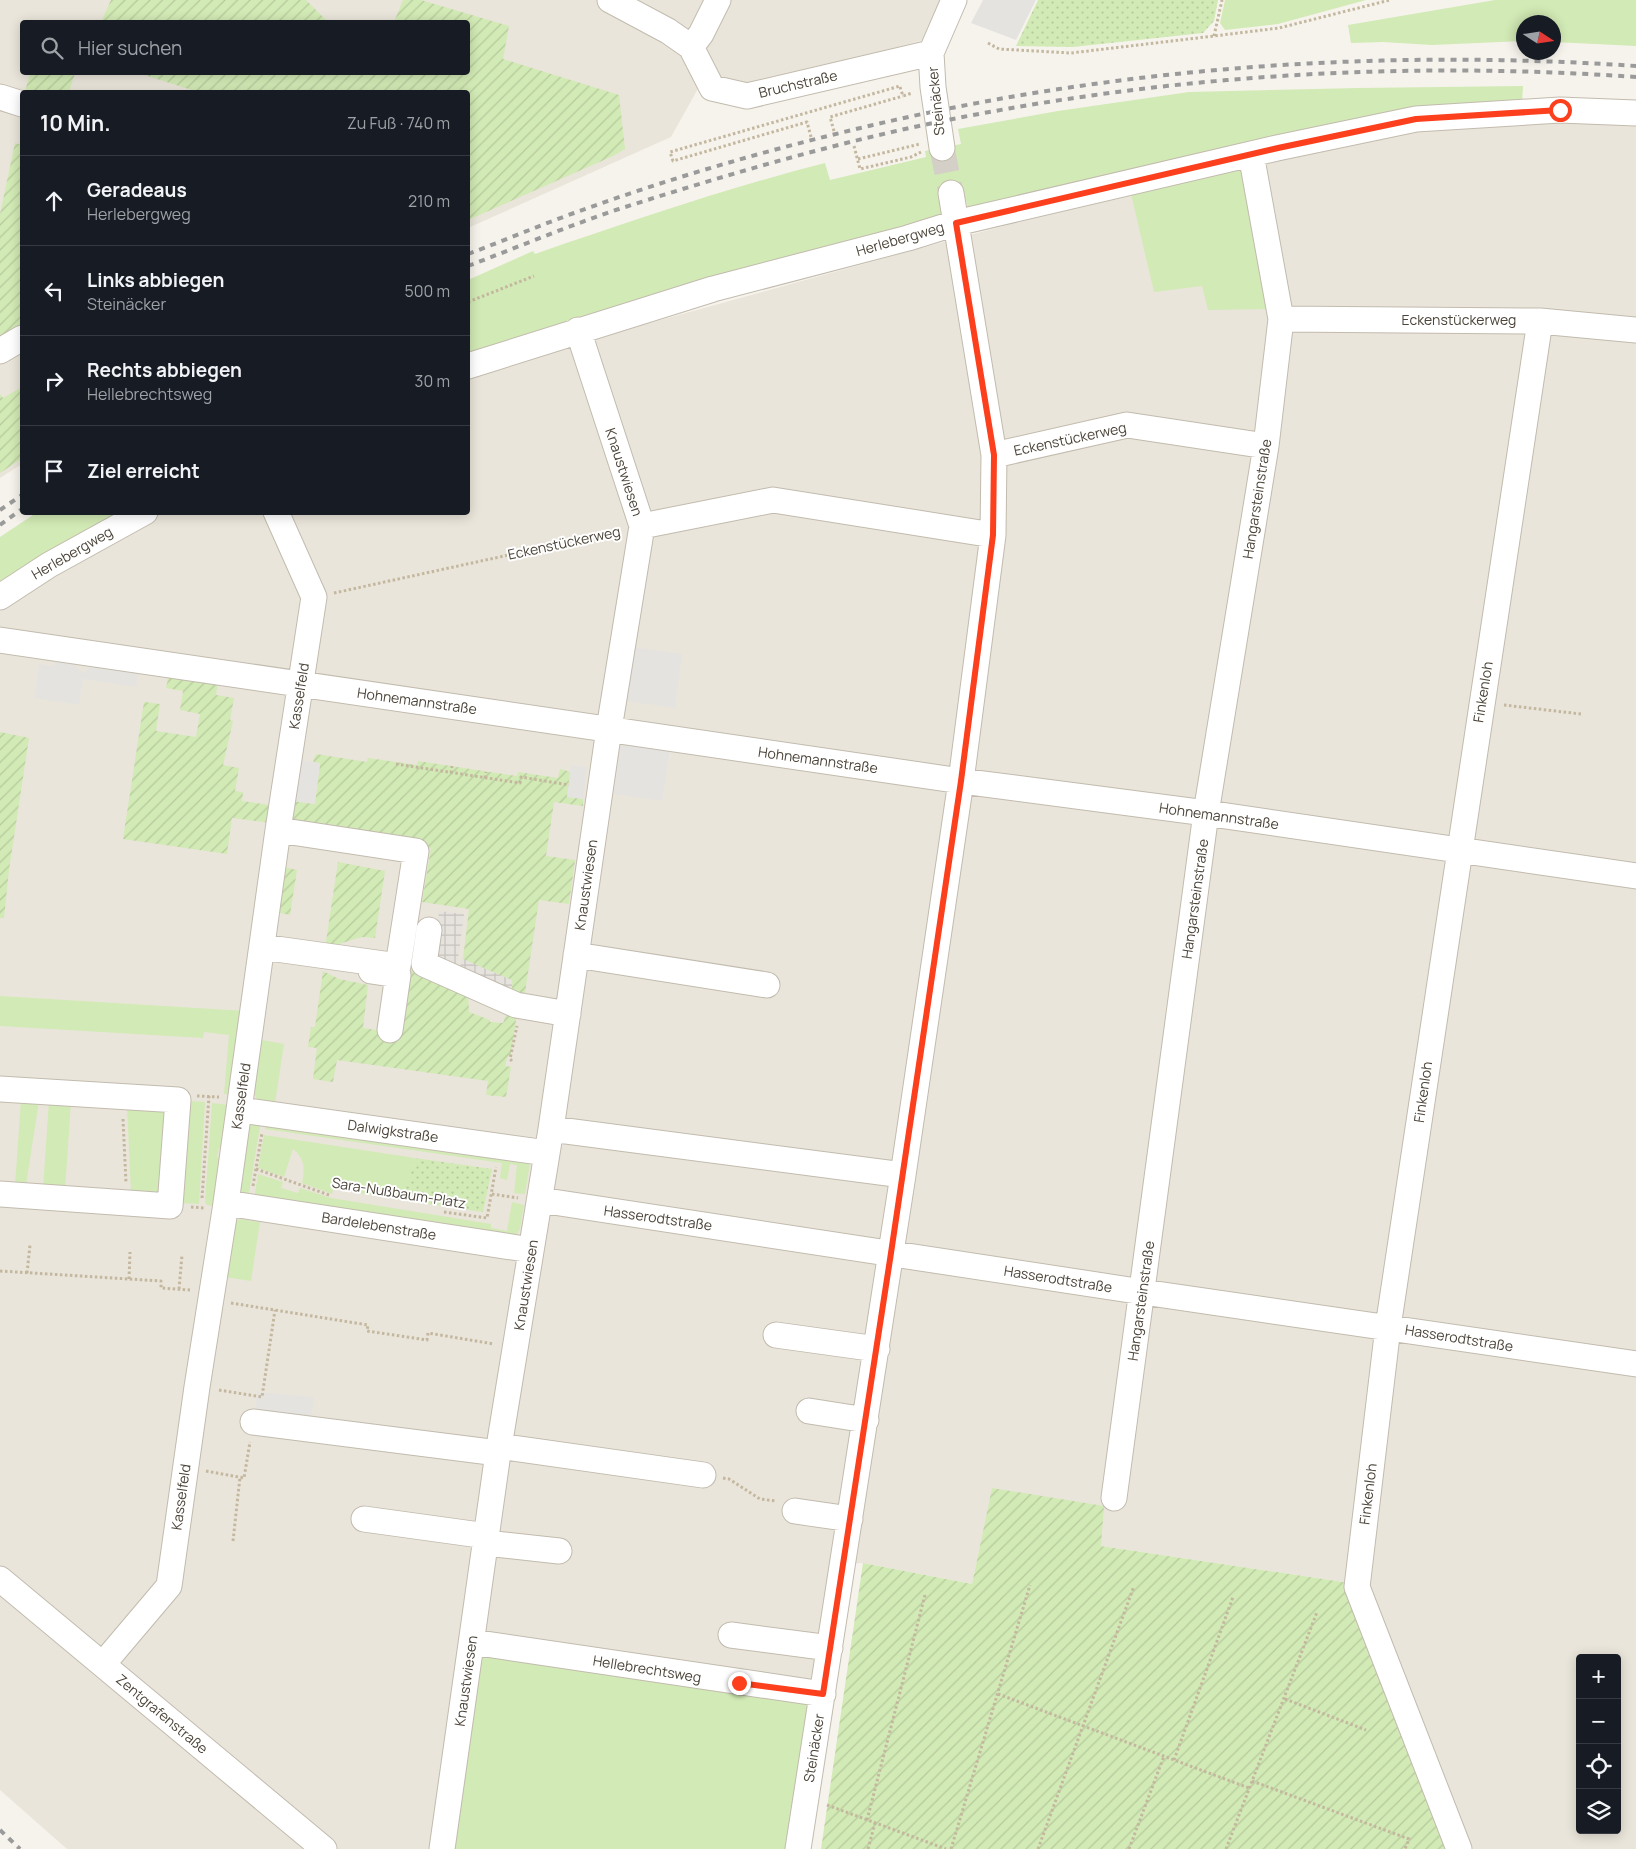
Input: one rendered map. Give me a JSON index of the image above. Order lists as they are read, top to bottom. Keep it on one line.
{"streets":{"street":["Bruchstraße","Steinäcker","Herlebergweg","Eckenstückerweg","Knaustwiesen","Hangarsteinstraße","Finkenloh","Kasselfeld","Hohnemannstraße","Dalwigkstraße","Hasserodtstraße","Bardelebenstraße","Hellebrechtsweg","Zentgrafenstraße"],"path":["Sara-Nußbaum-Platz"]},"crossings":[["Bruchstraße","Steinäcker"],["Steinäcker","Herlebergweg"],["Steinäcker","Eckenstückerweg"],["Steinäcker","Hohnemannstraße"],["Steinäcker","Hasserodtstraße"],["Steinäcker","Hellebrechtsweg"],["Herlebergweg","Knaustwiesen"],["Herlebergweg","Hangarsteinstraße"],["Eckenstückerweg","Knaustwiesen"],["Eckenstückerweg","Hangarsteinstraße"],["Eckenstückerweg","Finkenloh"],["Eckenstückerweg","Kasselfeld"],["Knaustwiesen","Hohnemannstraße"],["Knaustwiesen","Dalwigkstraße"],["Knaustwiesen","Hasserodtstraße"],["Knaustwiesen","Bardelebenstraße"],["Knaustwiesen","Hellebrechtsweg"],["Hangarsteinstraße","Hohnemannstraße"],["Hangarsteinstraße","Hasserodtstraße"],["Finkenloh","Hohnemannstraße"],["Finkenloh","Hasserodtstraße"],["Kasselfeld","Hohnemannstraße"],["Kasselfeld","Dalwigkstraße"],["Kasselfeld","Bardelebenstraße"],["Kasselfeld","Zentgrafenstraße"]],"north":"right","page":{"search":"Hier suchen","heading":["10 Min.","Zu Fuß · 740 m"],"list":[["Geradeaus","Herlebergweg","210 m"],["Links abbiegen","Steinäcker","500 m"],["Rechts abbiegen","Hellebrechtsweg","30 m"],"Ziel erreicht"],"map_buttons":["+","−"]}}
